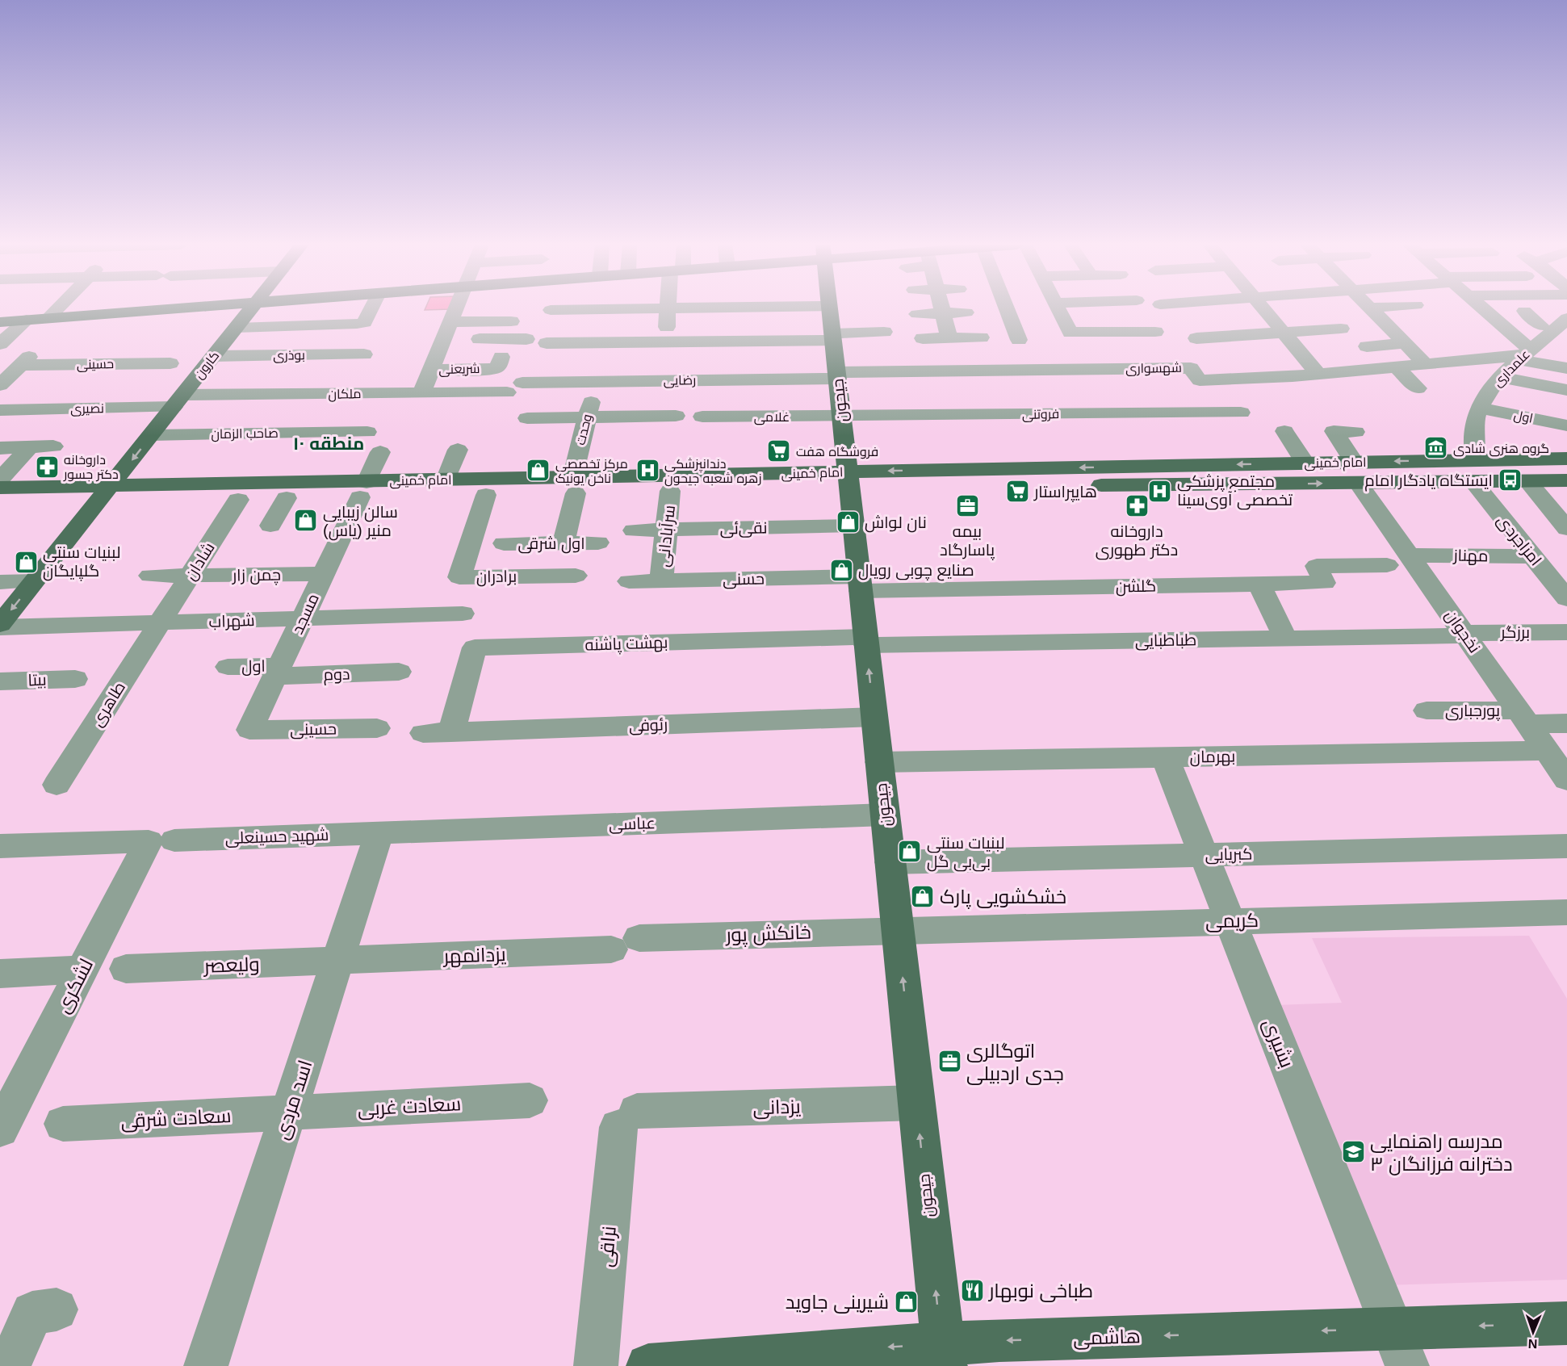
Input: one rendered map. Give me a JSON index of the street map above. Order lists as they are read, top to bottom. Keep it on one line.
{"streets":{"main road":["کارون","جیحون","امام خمینی","هاشمی"],"street":["بوذری","حسینی","شهسواری","علمداری","شریعنی","رضایی","ملکان","نصیری","فروتنی","غلامی","اول","وحدت","صاحب الزمان","نقی‌ئی","سرآبادانی","امزاجردی","اول شرقی","مهناز","شادان","چمن زار","برادران","حسنی","گلشن","مسجد","شهراب","نخجوان","برزگر","طباطبایی","بهشت پاشنه","دوم","بیتا","طاهری","پورجباری","رئوفی","بهرمان","عباسی","شهید حسینعلی","کبریایی","کریمی","خانکش پور","یزدانمهر","ولیعصر","لشکری","بشیری","اسد مردی","سعادت غربی","یزدانی","سعادت شرقی","نراقی"]},"crossings":[["بوذری","کارون"],["حسینی","مسجد"],["کارون","ملکان"],["کارون","نصیری"],["کارون","صاحب الزمان"],["کارون","امام خمینی"],["شهسواری","علمداری"],["شهسواری","رضایی"],["شهسواری","جیحون"],["علمداری","اول"],["علمداری","امام خمینی"],["علمداری","امزاجردی"],["رضایی","ملکان"],["رضایی","جیحون"],["رضایی","وحدت"],["ملکان","نصیری"],["جیحون","فروتنی"],["جیحون","غلامی"],["جیحون","امام خمینی"],["جیحون","نقی‌ئی"],["جیحون","حسنی"],["جیحون","گلشن"],["جیحون","طباطبایی"],["جیحون","بهشت پاشنه"],["جیحون","رئوفی"],["جیحون","بهرمان"],["جیحون","عباسی"],["جیحون","کبریایی"],["جیحون","کریمی"],["جیحون","خانکش پور"],["جیحون","یزدانی"],["جیحون","هاشمی"],["فروتنی","غلامی"],["اول","مسجد"],["اول","دوم"],["وحدت","امام خمینی"],["وحدت","اول شرقی"],["امام خمینی","سرآبادانی"],["امام خمینی","امزاجردی"],["امام خمینی","شادان"],["امام خمینی","برادران"],["امام خمینی","مسجد"],["امام خمینی","نخجوان"],["نقی‌ئی","سرآبادانی"],["سرآبادانی","حسنی"],["امزاجردی","مهناز"],["مهناز","گلشن"],["مهناز","نخجوان"],["شادان","چمن زار"],["شادان","شهراب"],["شادان","طاهری"],["چمن زار","مسجد"],["حسنی","گلشن"],["گلشن","نخجوان"],["مسجد","شهراب"],["مسجد","دوم"],["شهراب","طاهری"],["نخجوان","برزگر"],["نخجوان","طباطبایی"],["نخجوان","پورجباری"],["نخجوان","بهرمان"],["برزگر","طباطبایی"],["طباطبایی","بهشت پاشنه"],["بهشت پاشنه","رئوفی"],["بهرمان","بشیری"],["عباسی","شهید حسینعلی"],["عباسی","اسد مردی"],["شهید حسینعلی","لشکری"],["شهید حسینعلی","اسد مردی"],["کبریایی","بشیری"],["کریمی","خانکش پور"],["کریمی","بشیری"],["خانکش پور","یزدانمهر"],["یزدانمهر","ولیعصر"],["یزدانمهر","اسد مردی"],["ولیعصر","اسد مردی"],["بشیری","هاشمی"],["اسد مردی","سعادت غربی"],["اسد مردی","سعادت شرقی"],["سعادت غربی","سعادت شرقی"],["یزدانی","نراقی"]],"one_way":["جیحون","هاشمی"],"districts":["منطقه ۱۰"],"places":{"museum":["گروه هنری شادی"],"supermarket":["فروشگاه هفت","هایپراستار"],"pharmacy":["داروخانه دکتر جسور","داروخانه دکتر طهوری"],"shop":["مرکز تخصصی ناخن یونیک","سالن زیبایی منیر (یاس)","نان لواش","لبنیات سنتی گلپایگان","صنایع چوبی رویال","لبنیات سنتی بی‌بی گل","خشکشویی پارک","شیرینی جاوید"],"hospital":["دندانپزشکی زهره شعبه جیحون","مجتمع پزشکی تخصصی آوی‌سینا"],"bus stop":["ایستگاه یادگار امام"],"office":["بیمه پاسارگاد","اتوگالری جدی اردبیلی"],"school or university":["مدرسه راهنمایی دخترانه فرزانگان ۳"],"restaurant":["طباخی نوبهار"]},"north":"bottom"}
